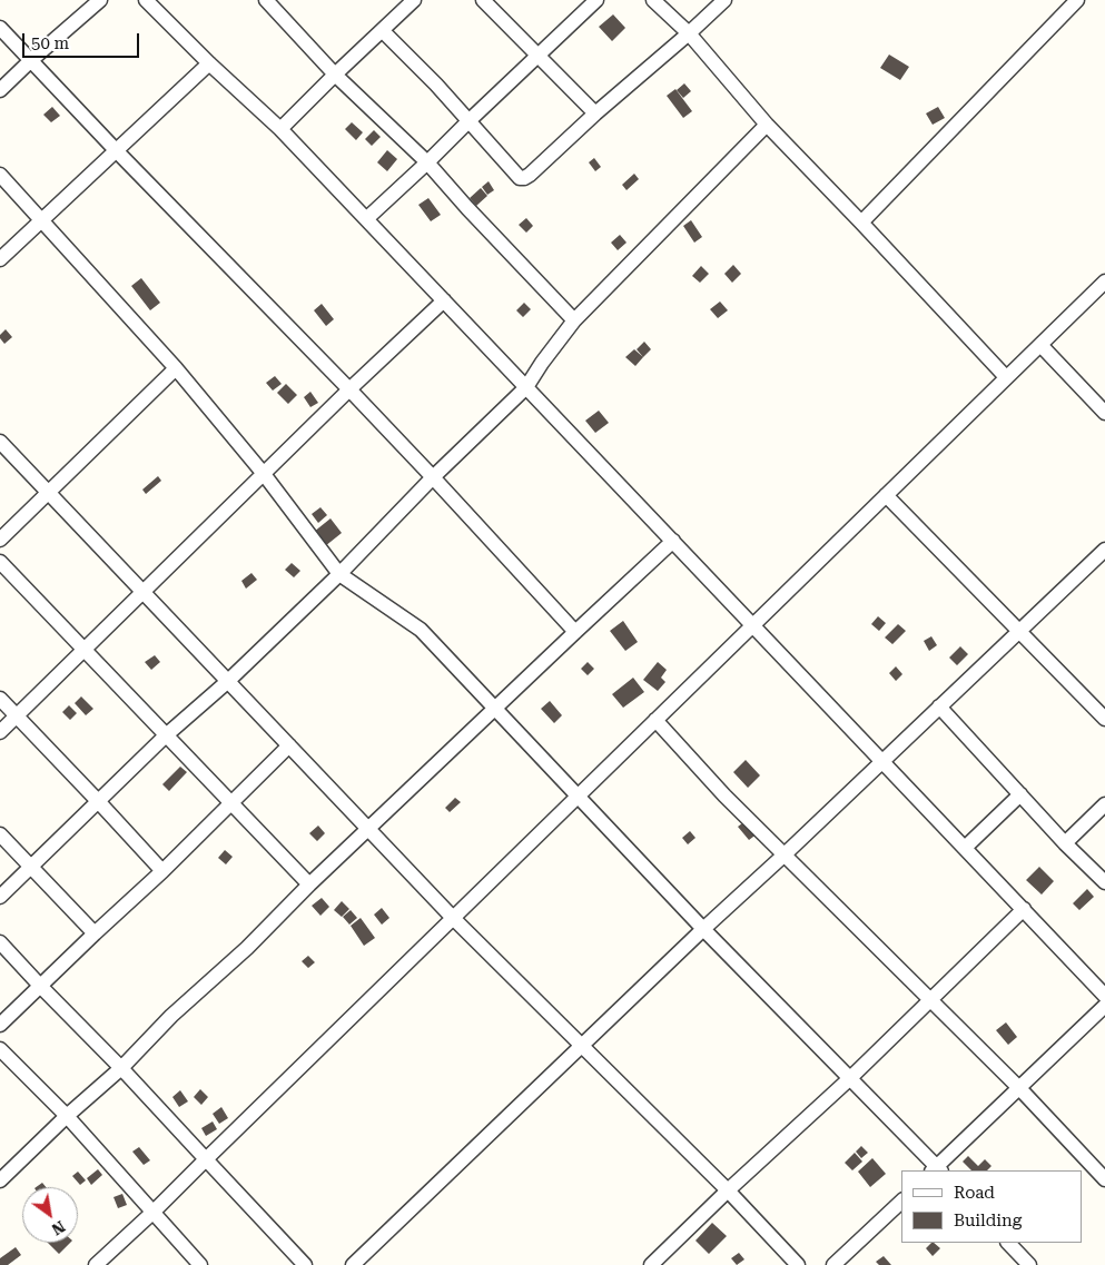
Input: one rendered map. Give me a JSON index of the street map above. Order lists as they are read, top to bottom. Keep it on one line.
{"legend":["Road","Building"],"scale_bar":"50 m","north":"bottom right"}
